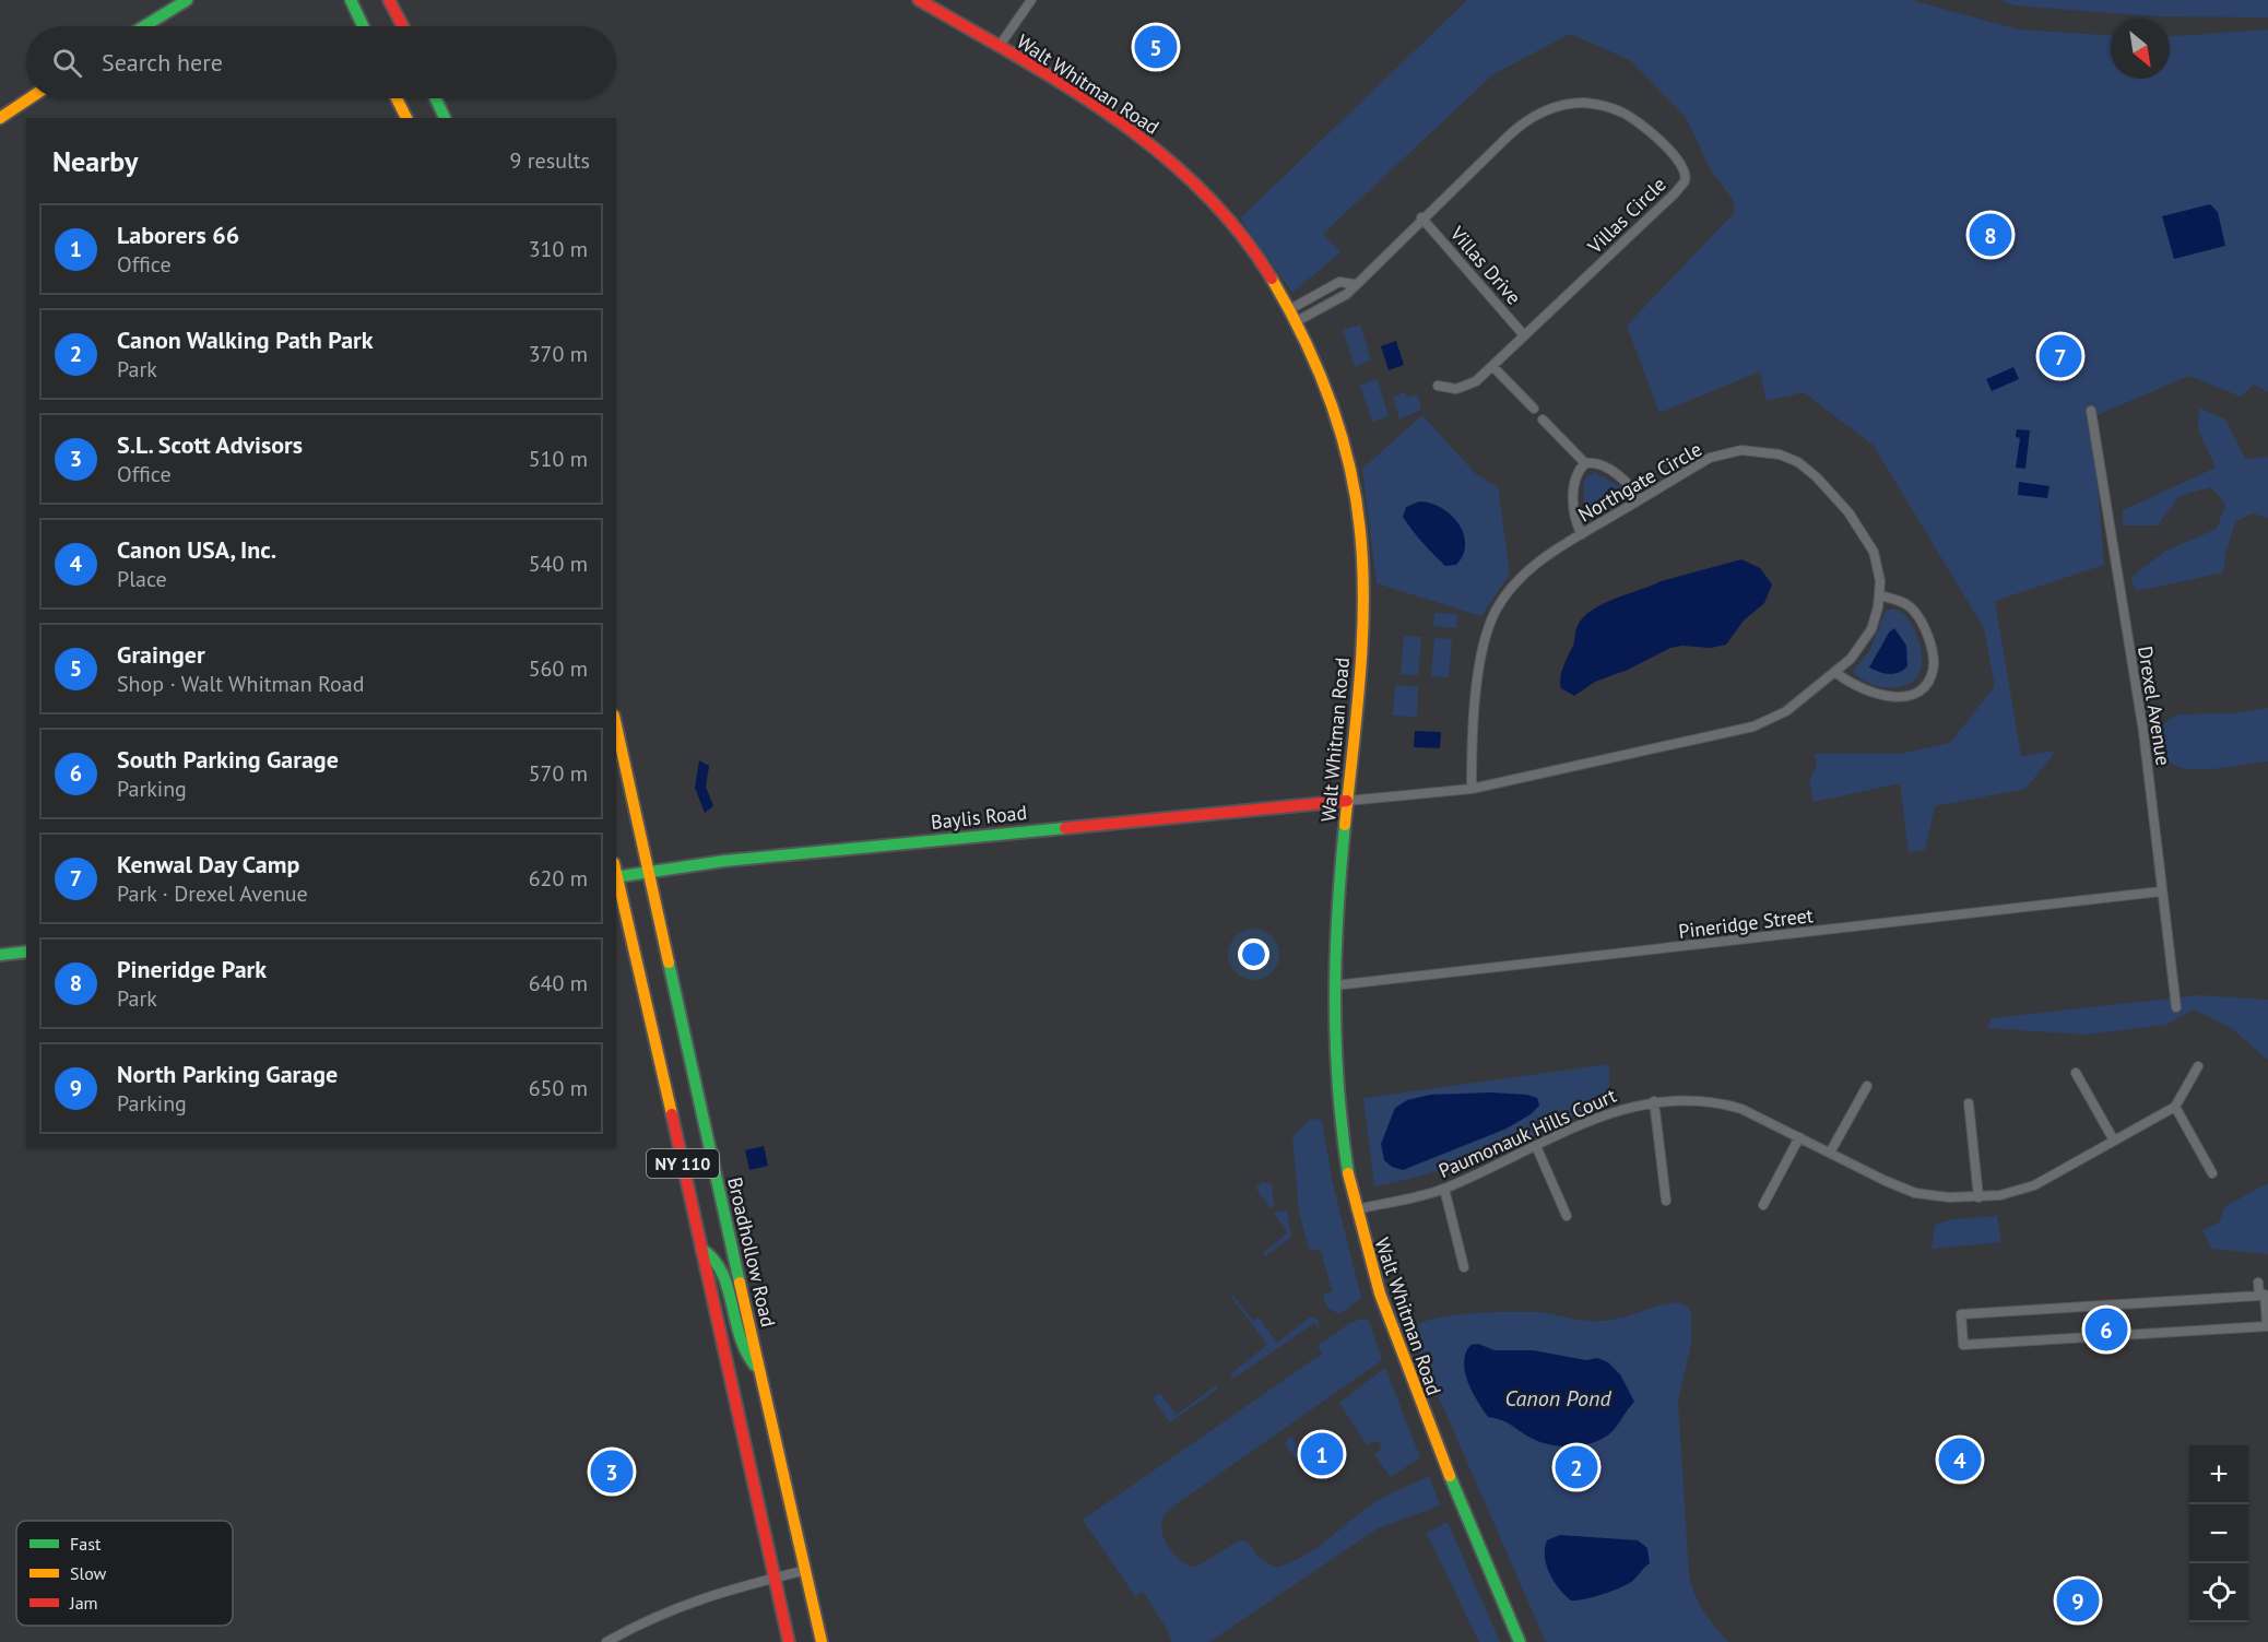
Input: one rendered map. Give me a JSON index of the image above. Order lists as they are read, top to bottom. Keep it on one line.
{"streets":{"main road":["Walt Whitman Road","Baylis Road","NY 110","Broadhollow Road"],"street":["Villas Circle","Villas Drive","Northgate Circle","Drexel Avenue","Pineridge Street","Paumonauk Hills Court"]},"crossings":[["Walt Whitman Road","Villas Circle"],["Walt Whitman Road","Northgate Circle"],["Walt Whitman Road","Baylis Road"],["Walt Whitman Road","Pineridge Street"],["Walt Whitman Road","Paumonauk Hills Court"],["Villas Circle","Villas Drive"],["Northgate Circle","Baylis Road"],["Drexel Avenue","Pineridge Street"],["Baylis Road","NY 110"],["Baylis Road","Broadhollow Road"]],"water":["Canon Pond"],"legend":["Fast","Slow","Jam"],"north":"bottom right","page":{"pins":["5","8","7","6","1","4","2","3","9"],"search":"Search here","heading":["Nearby","9 results"],"list":[{"mark":"1","name":"Laborers 66","note":"Office","value":"310 m"},{"mark":"2","name":"Canon Walking Path Park","note":"Park","value":"370 m"},{"mark":"3","name":"S.L. Scott Advisors","note":"Office","value":"510 m"},{"mark":"4","name":"Canon USA, Inc.","note":"Place","value":"540 m"},{"mark":"5","name":"Grainger","note":"Shop · Walt Whitman Road","value":"560 m"},{"mark":"6","name":"South Parking Garage","note":"Parking","value":"570 m"},{"mark":"7","name":"Kenwal Day Camp","note":"Park · Drexel Avenue","value":"620 m"},{"mark":"8","name":"Pineridge Park","note":"Park","value":"640 m"},{"mark":"9","name":"North Parking Garage","note":"Parking","value":"650 m"}],"map_buttons":["+","−"]}}
